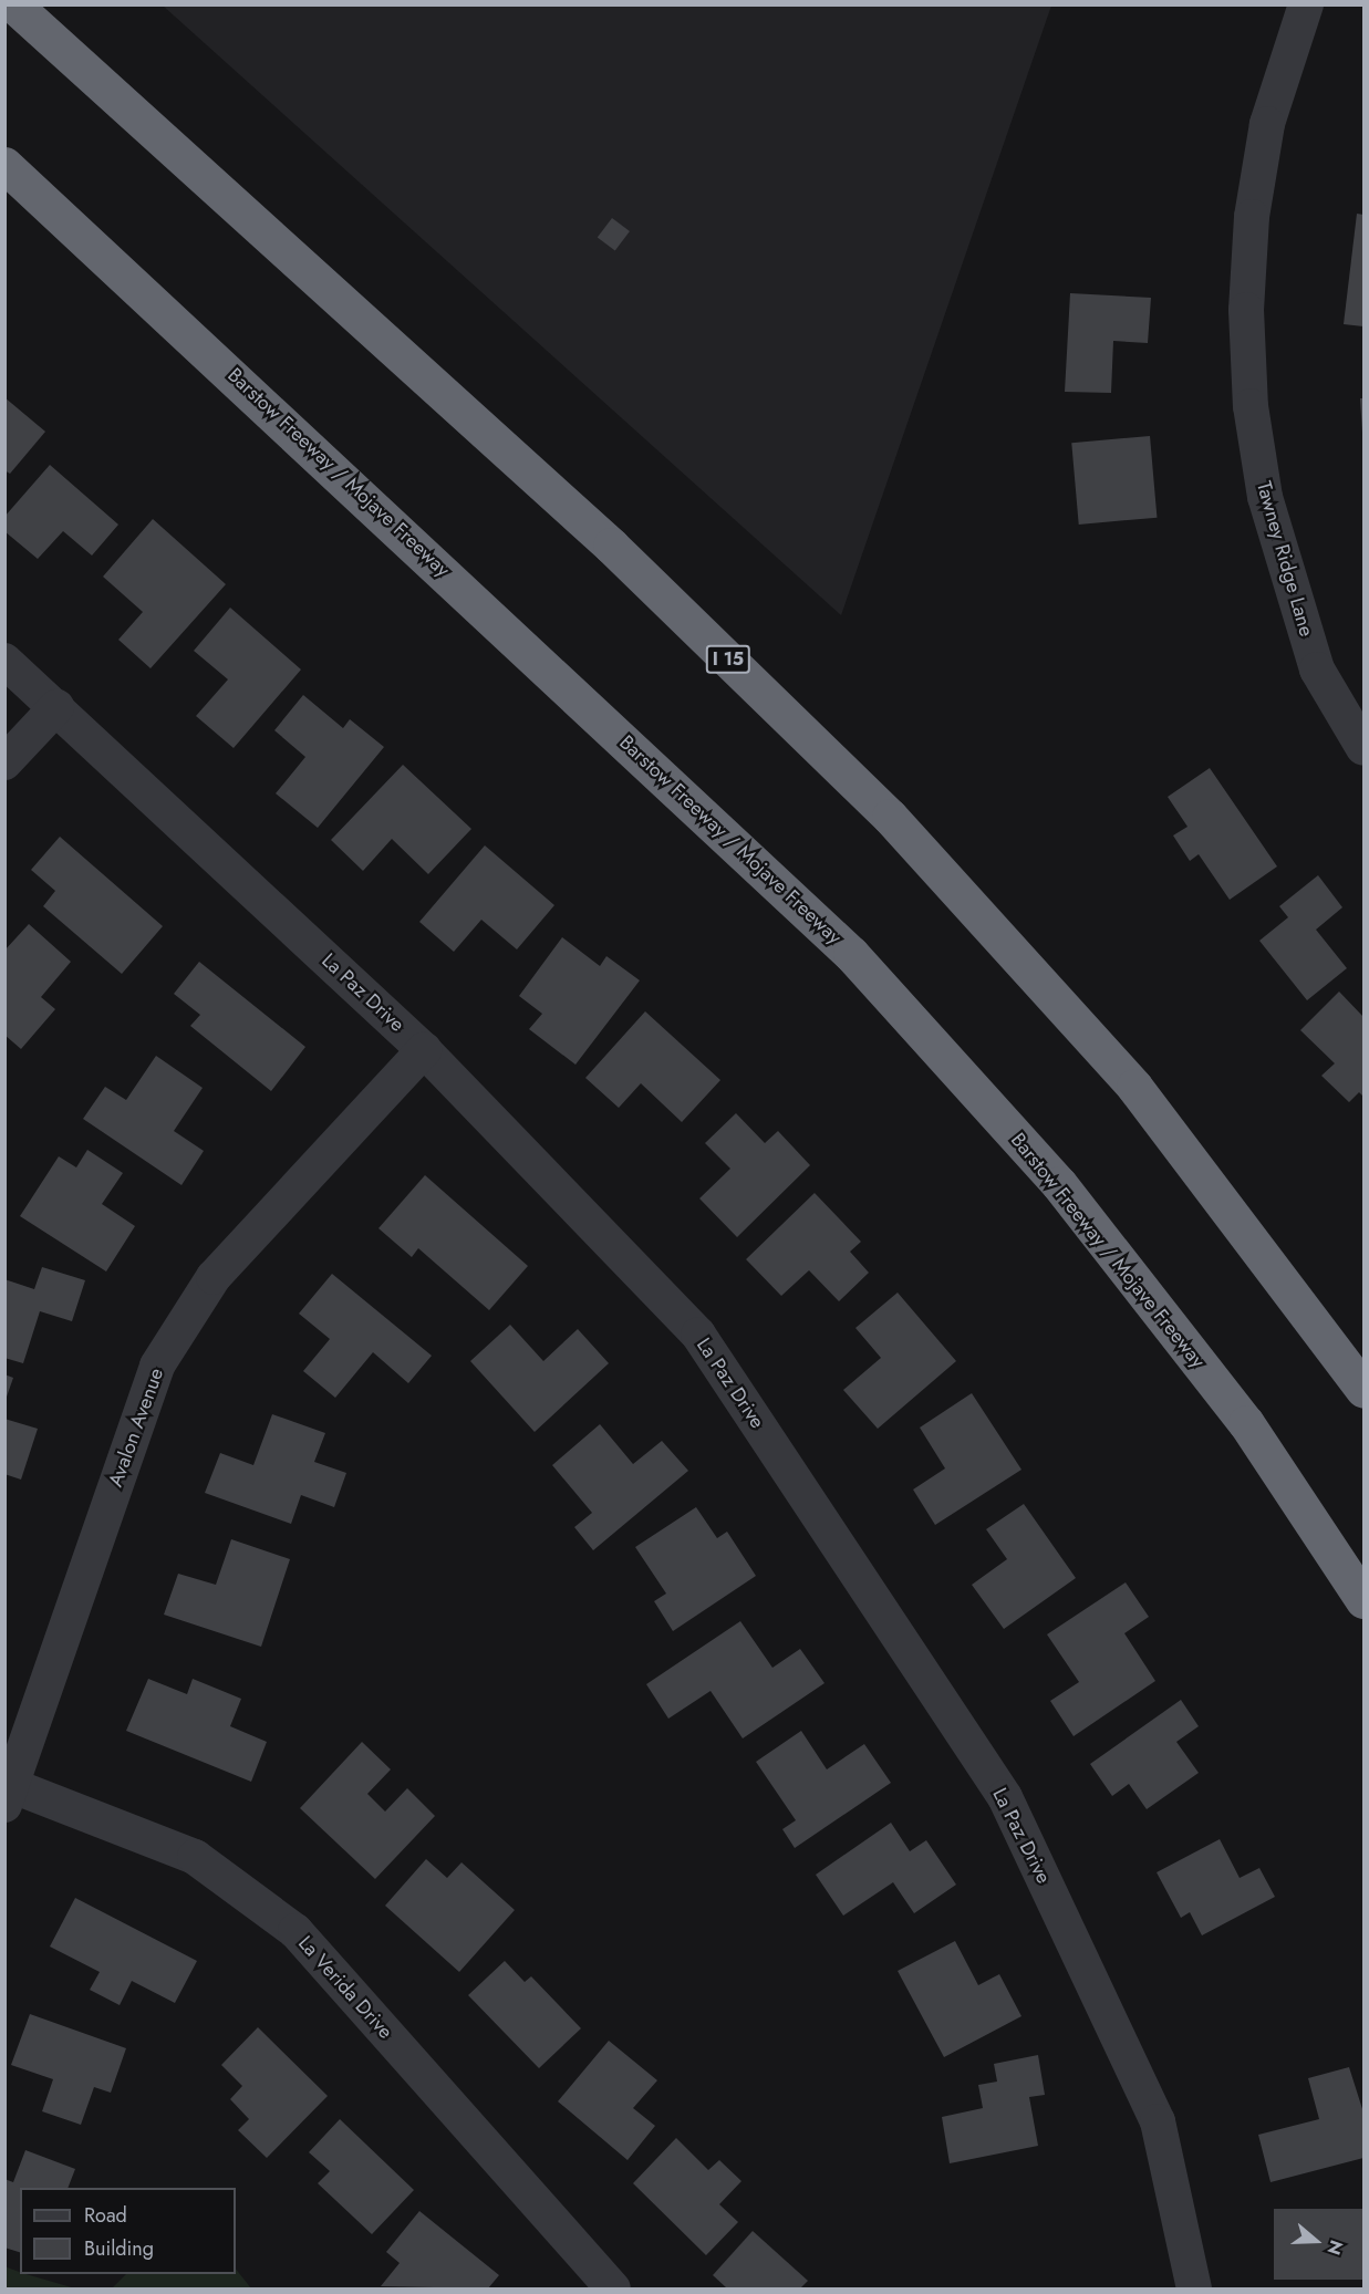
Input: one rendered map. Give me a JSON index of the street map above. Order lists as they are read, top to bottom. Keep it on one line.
{"streets":{"highway":["Barstow Freeway / Mojave Freeway","I 15"],"street":["Tawney Ridge Lane","La Paz Drive","Avalon Avenue","La Verida Drive"]},"crossings":[["La Paz Drive","Avalon Avenue"],["Avalon Avenue","La Verida Drive"]],"legend":["Road","Building"],"north":"right"}
